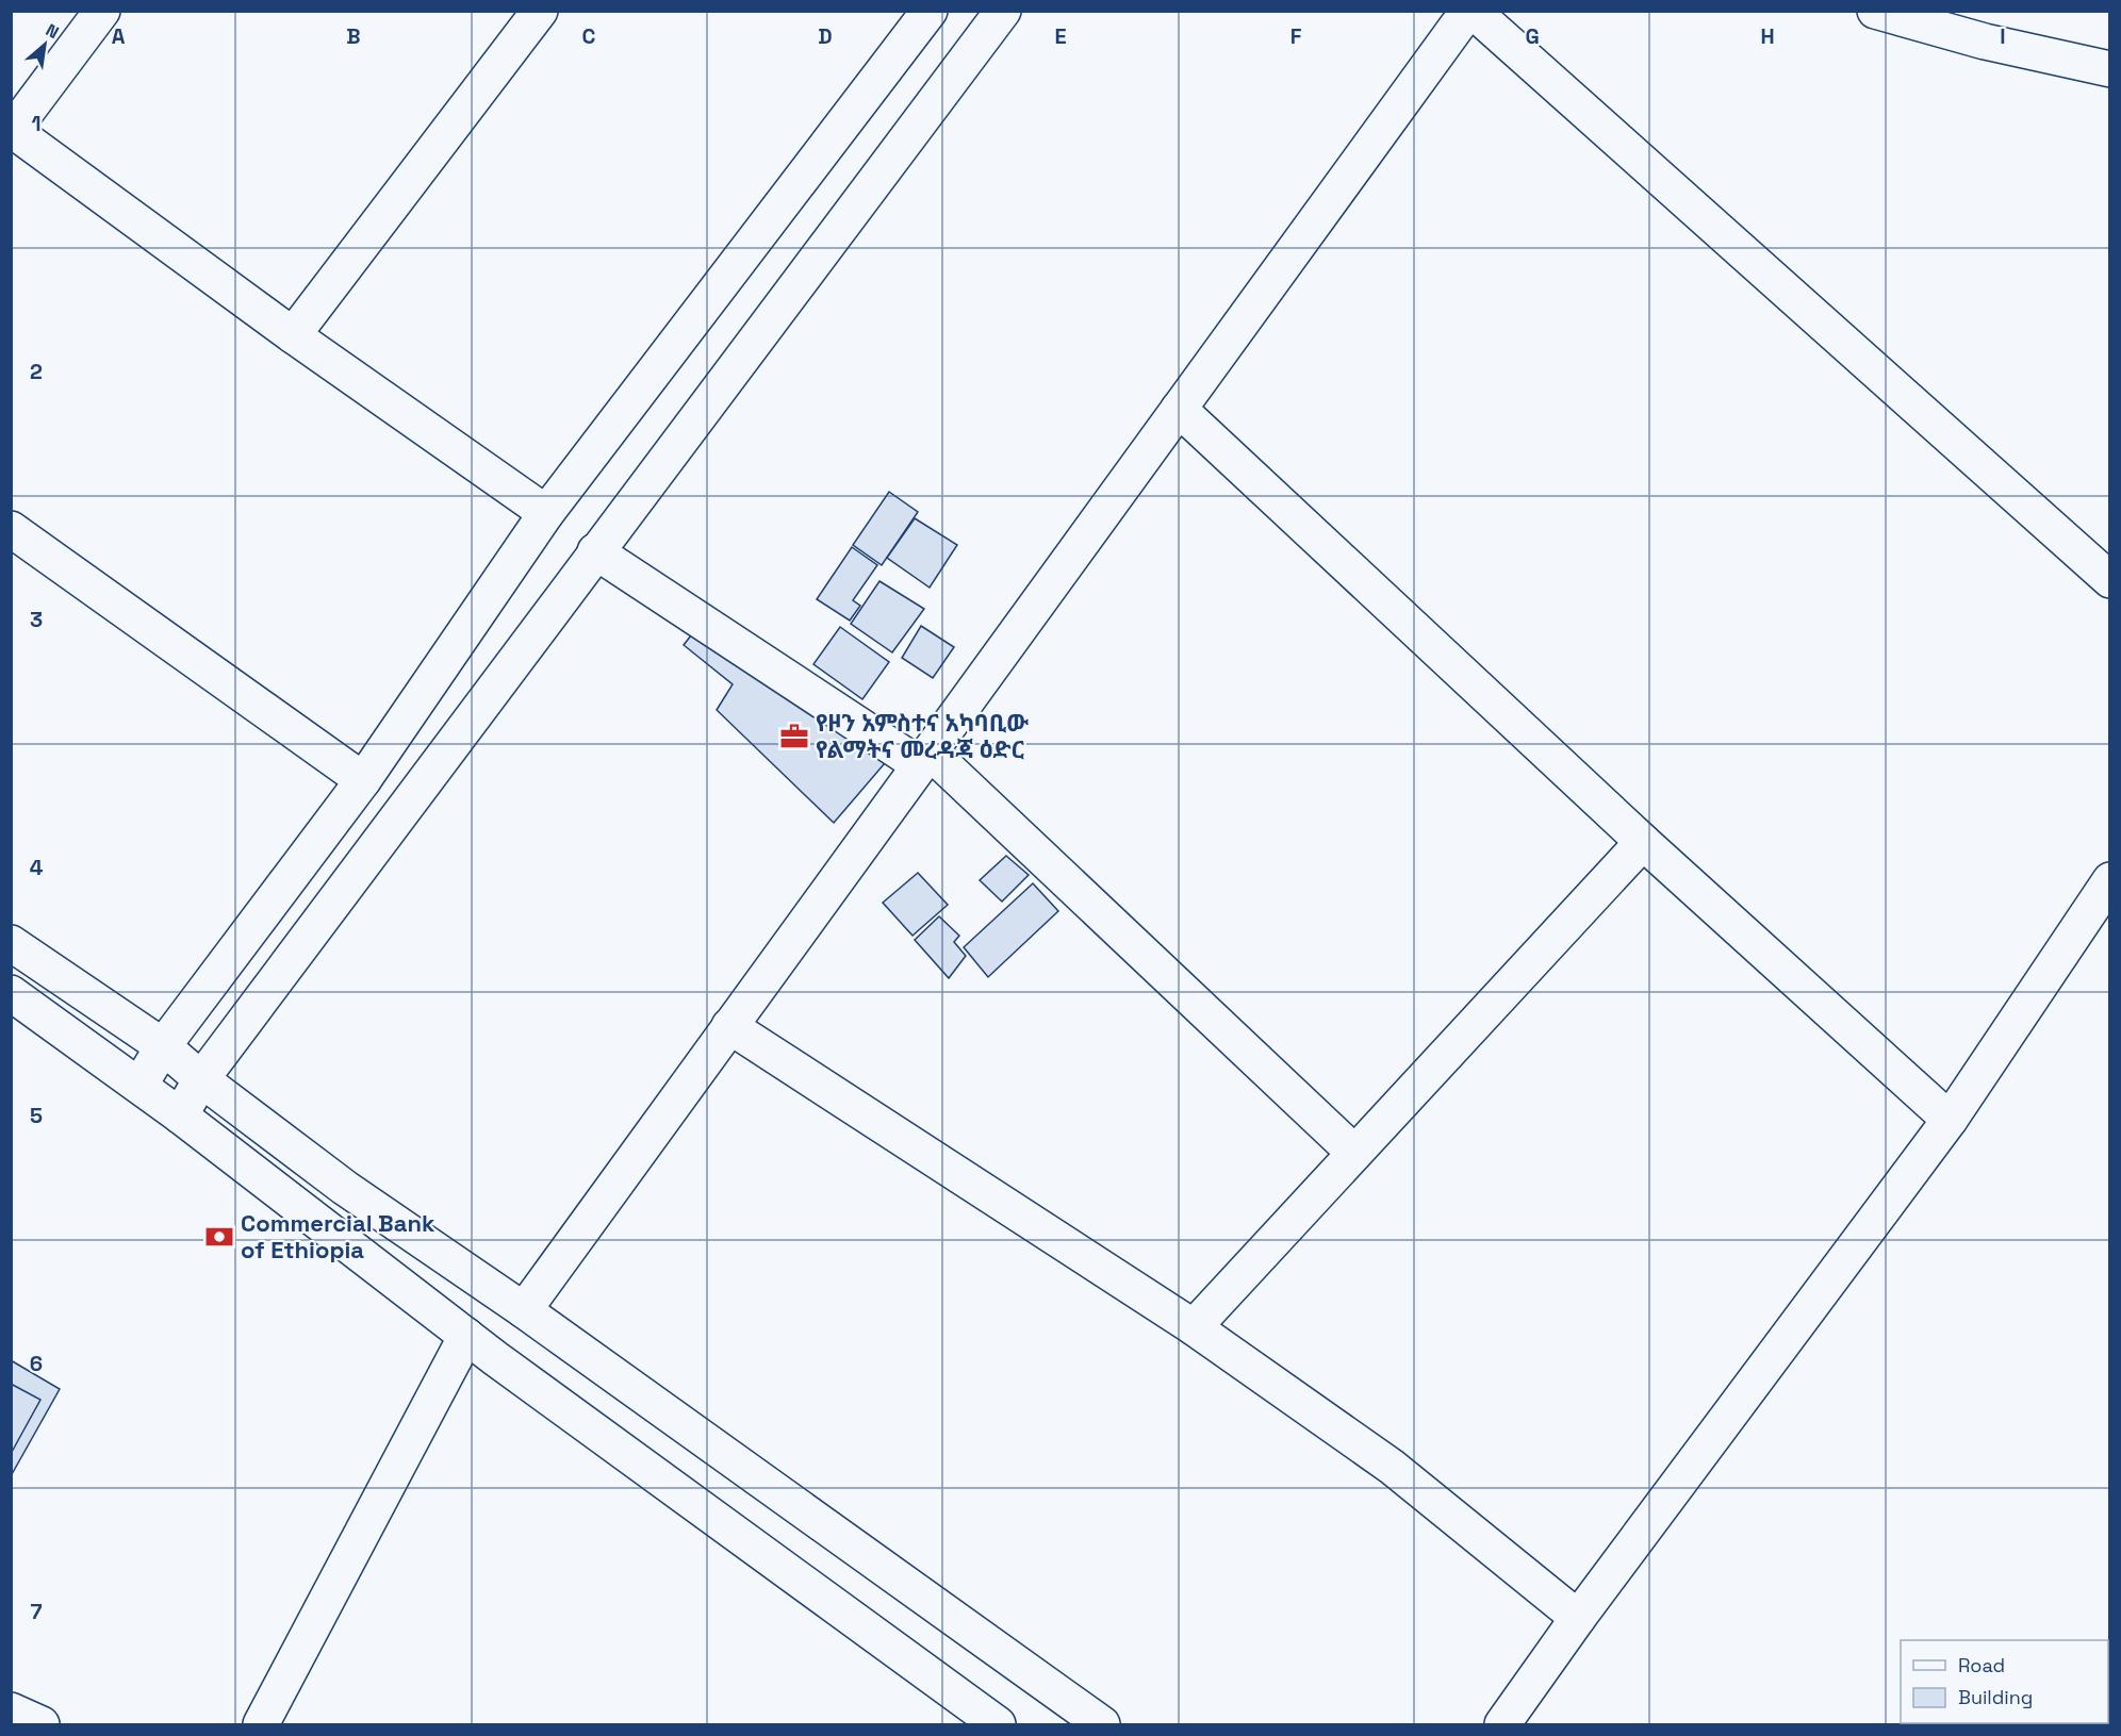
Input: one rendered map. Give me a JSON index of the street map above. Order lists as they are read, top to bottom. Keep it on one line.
{"places":{"office":["የዞን አምስተና አካባቢው የልማትና መረዳጃ ዕድር"],"bank":["Commercial Bank of Ethiopia"]},"legend":["Road","Building"],"north":"top right","grid":{"columns":["A","B","C","D","E","F","G","H","I"],"rows":["1","2","3","4","5","6","7"]}}
